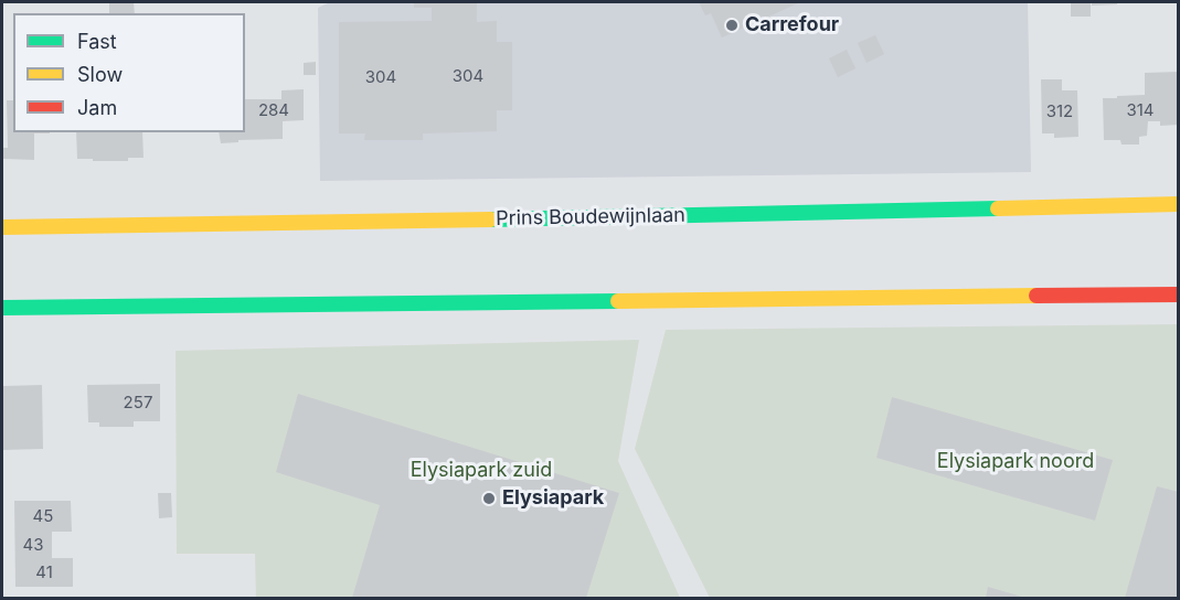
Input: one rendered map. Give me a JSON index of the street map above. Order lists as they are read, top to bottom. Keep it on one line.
{"streets":{"main road":["Prins Boudewijnlaan"]},"parks":["Elysiapark noord","Elysiapark zuid"],"places":["Carrefour","Elysiapark"],"house_numbers":["304","304","284","314","312","257","45","43","41"],"legend":["Fast","Slow","Jam"]}
